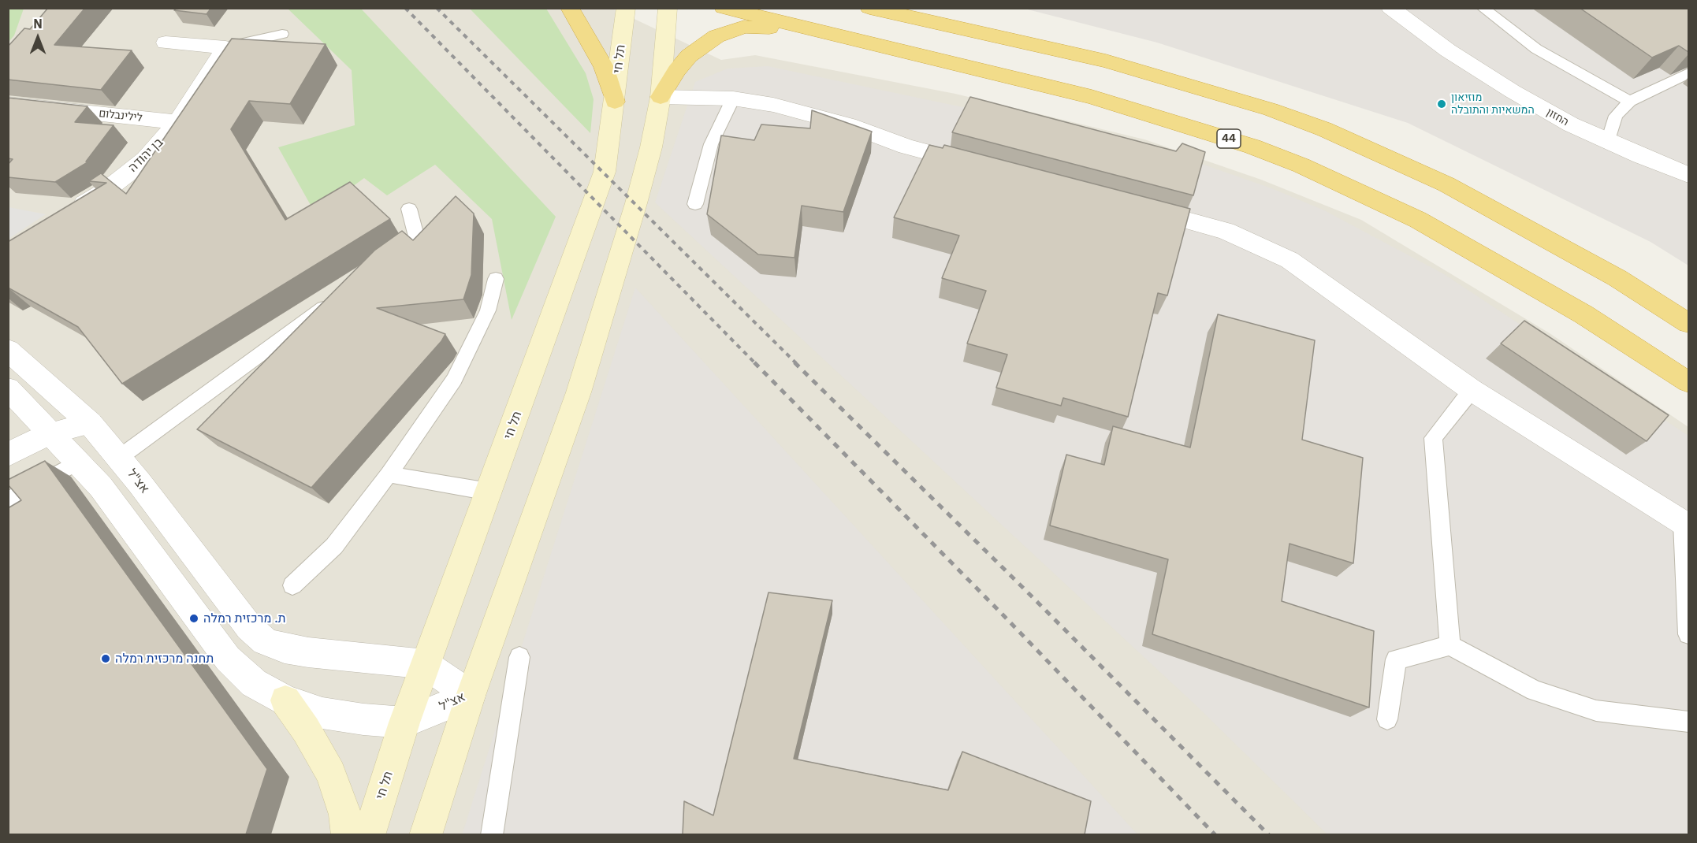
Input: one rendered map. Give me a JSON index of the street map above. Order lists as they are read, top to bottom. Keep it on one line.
{"streets":{"highway":["44"],"main road":["תל חי"],"street":["לילינבלום","החזון","בן יהודה","אצ\"ל"]},"crossings":[["תל חי","אצ\"ל"],["לילינבלום","בן יהודה"]],"places":["מוזיאון המשאיות והתובלה","ת. מרכזית רמלה","תחנה מרכזית רמלה"],"north":"top"}
